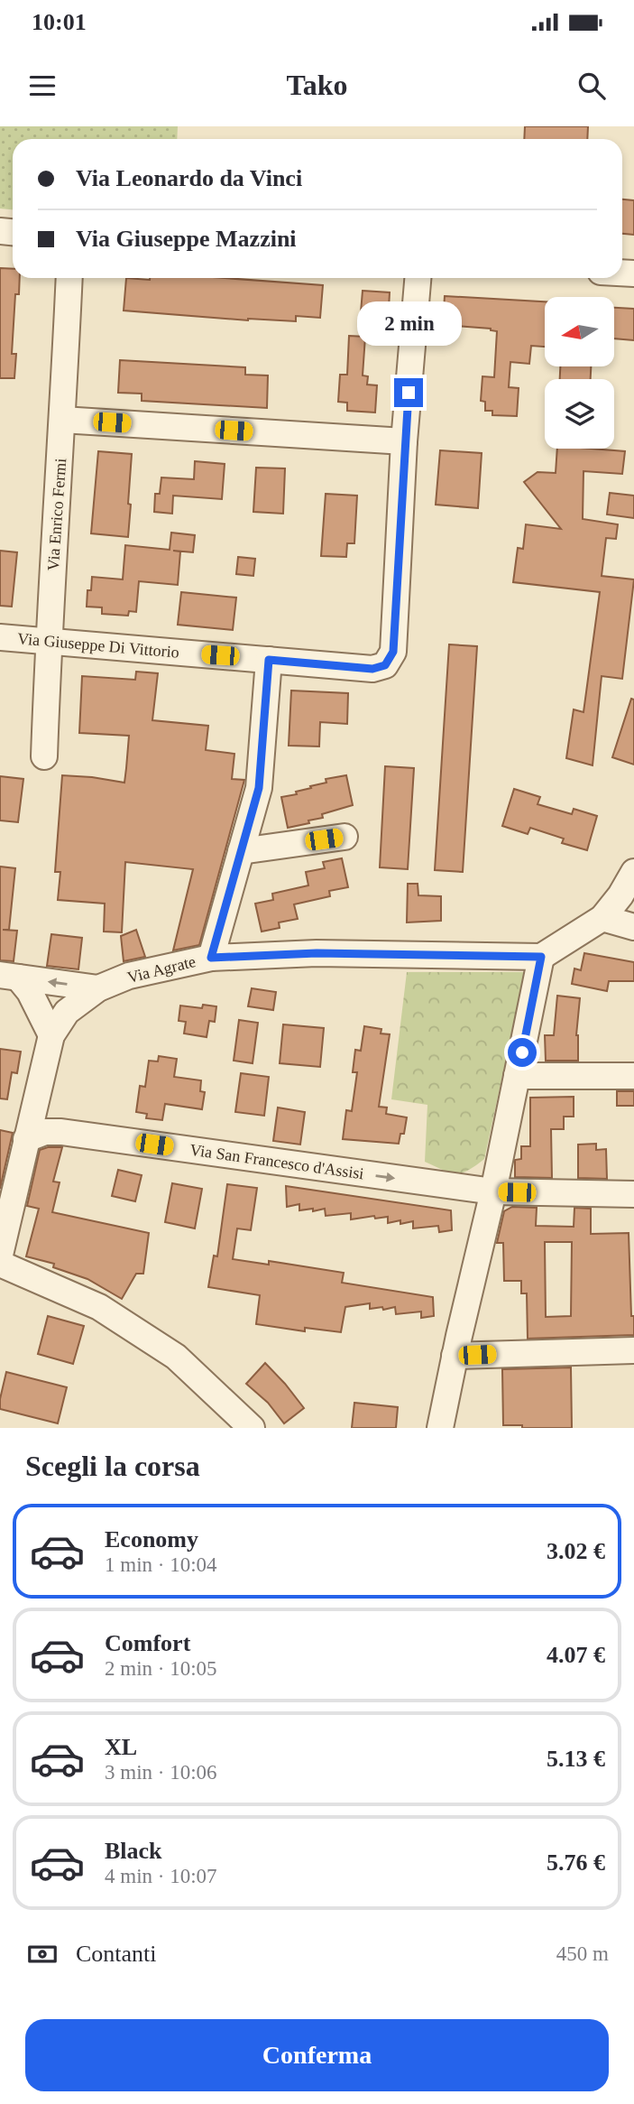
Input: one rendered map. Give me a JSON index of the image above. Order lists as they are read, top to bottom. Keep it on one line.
{"streets":{"street":["Via Enrico Fermi","Via Giuseppe Di Vittorio","Via Agrate","Via San Francesco d'Assisi"]},"crossings":[["Via Enrico Fermi","Via Giuseppe Di Vittorio"],["Via Agrate","Via San Francesco d'Assisi"]],"one_way":["Via San Francesco d'Assisi"],"north":"left","page":{"status":"10:01","header":"Tako","banner":["Via Leonardo da Vinci","Via Giuseppe Mazzini"],"bubble":"2 min","heading":"Scegli la corsa","list":[{"name":"Economy","note":"1 min · 10:04","value":"3.02 €"},{"name":"Comfort","note":"2 min · 10:05","value":"4.07 €"},{"name":"XL","note":"3 min · 10:06","value":"5.13 €"},{"name":"Black","note":"4 min · 10:07","value":"5.76 €"}],"pay":["Contanti","450 m"],"buttons":"Conferma"}}
